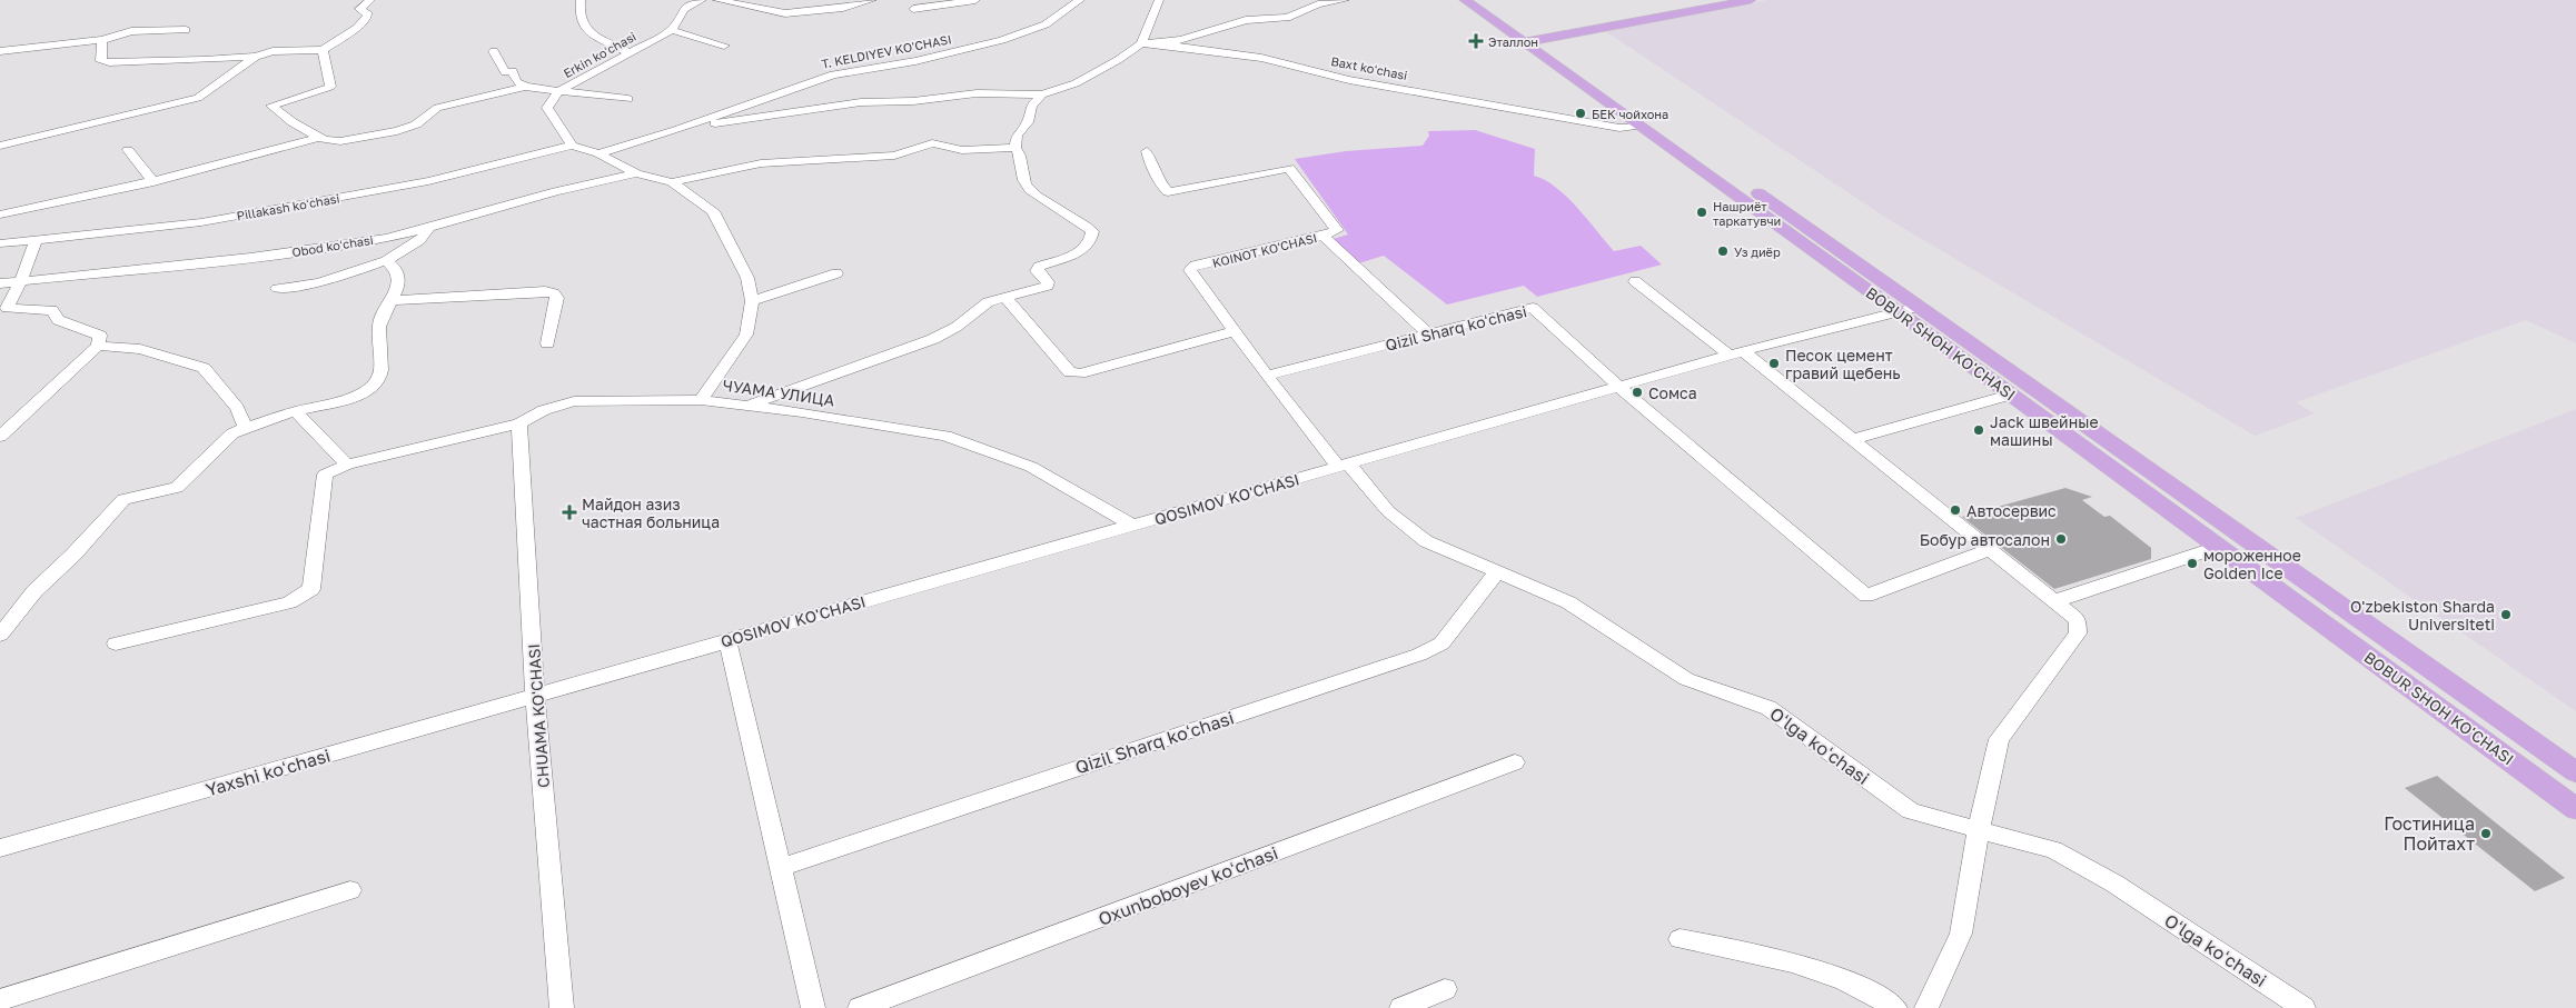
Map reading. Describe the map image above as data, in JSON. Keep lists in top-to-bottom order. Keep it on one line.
{"streets":{"main road":["BOBUR SHOH KO'CHASI"],"street":["T. KELDIYEV KO'CHASI","Erkin koʻchasi","Baxt koʻchasi","Pillakash koʻchasi","Obod koʻchasi","KOINOT KO'CHASI","Qizil Sharq koʻchasi","ЧУАМА УЛИЦА","QOSIMOV KO'CHASI","CHUAMA KO'CHASI","Oʻlga koʻchasi","Yaxshi koʻchasi","Oxunboboyev koʻchasi"]},"crossings":[["T. KELDIYEV KO'CHASI","ЧУАМА УЛИЦА"],["Erkin koʻchasi","Pillakash koʻchasi"],["Erkin koʻchasi","ЧУАМА УЛИЦА"],["Baxt koʻchasi","BOBUR SHOH KO'CHASI"],["Pillakash koʻchasi","ЧУАМА УЛИЦА"],["Obod koʻchasi","ЧУАМА УЛИЦА"],["KOINOT KO'CHASI","Qizil Sharq koʻchasi"],["KOINOT KO'CHASI","QOSIMOV KO'CHASI"],["KOINOT KO'CHASI","Oʻlga koʻchasi"],["Qizil Sharq koʻchasi","QOSIMOV KO'CHASI"],["Qizil Sharq koʻchasi","Oʻlga koʻchasi"],["BOBUR SHOH KO'CHASI","QOSIMOV KO'CHASI"],["ЧУАМА УЛИЦА","QOSIMOV KO'CHASI"],["QOSIMOV KO'CHASI","CHUAMA KO'CHASI"],["QOSIMOV KO'CHASI","Oʻlga koʻchasi"],["QOSIMOV KO'CHASI","Yaxshi koʻchasi"],["CHUAMA KO'CHASI","Yaxshi koʻchasi"]],"places":{"health":["Эталлон","Майдон азиз частная больница"],"other":["БЕК чойхона","Нашриёт таркатувчи","Уз диёр","Песок цемент гравий щебень","Сомса","Jack швейные машины","Автосервис","Бобур автосалон","мороженное Golden Ice","O'zbekiston Sharda Universiteti","Гостиница Пойтахт"]}}
